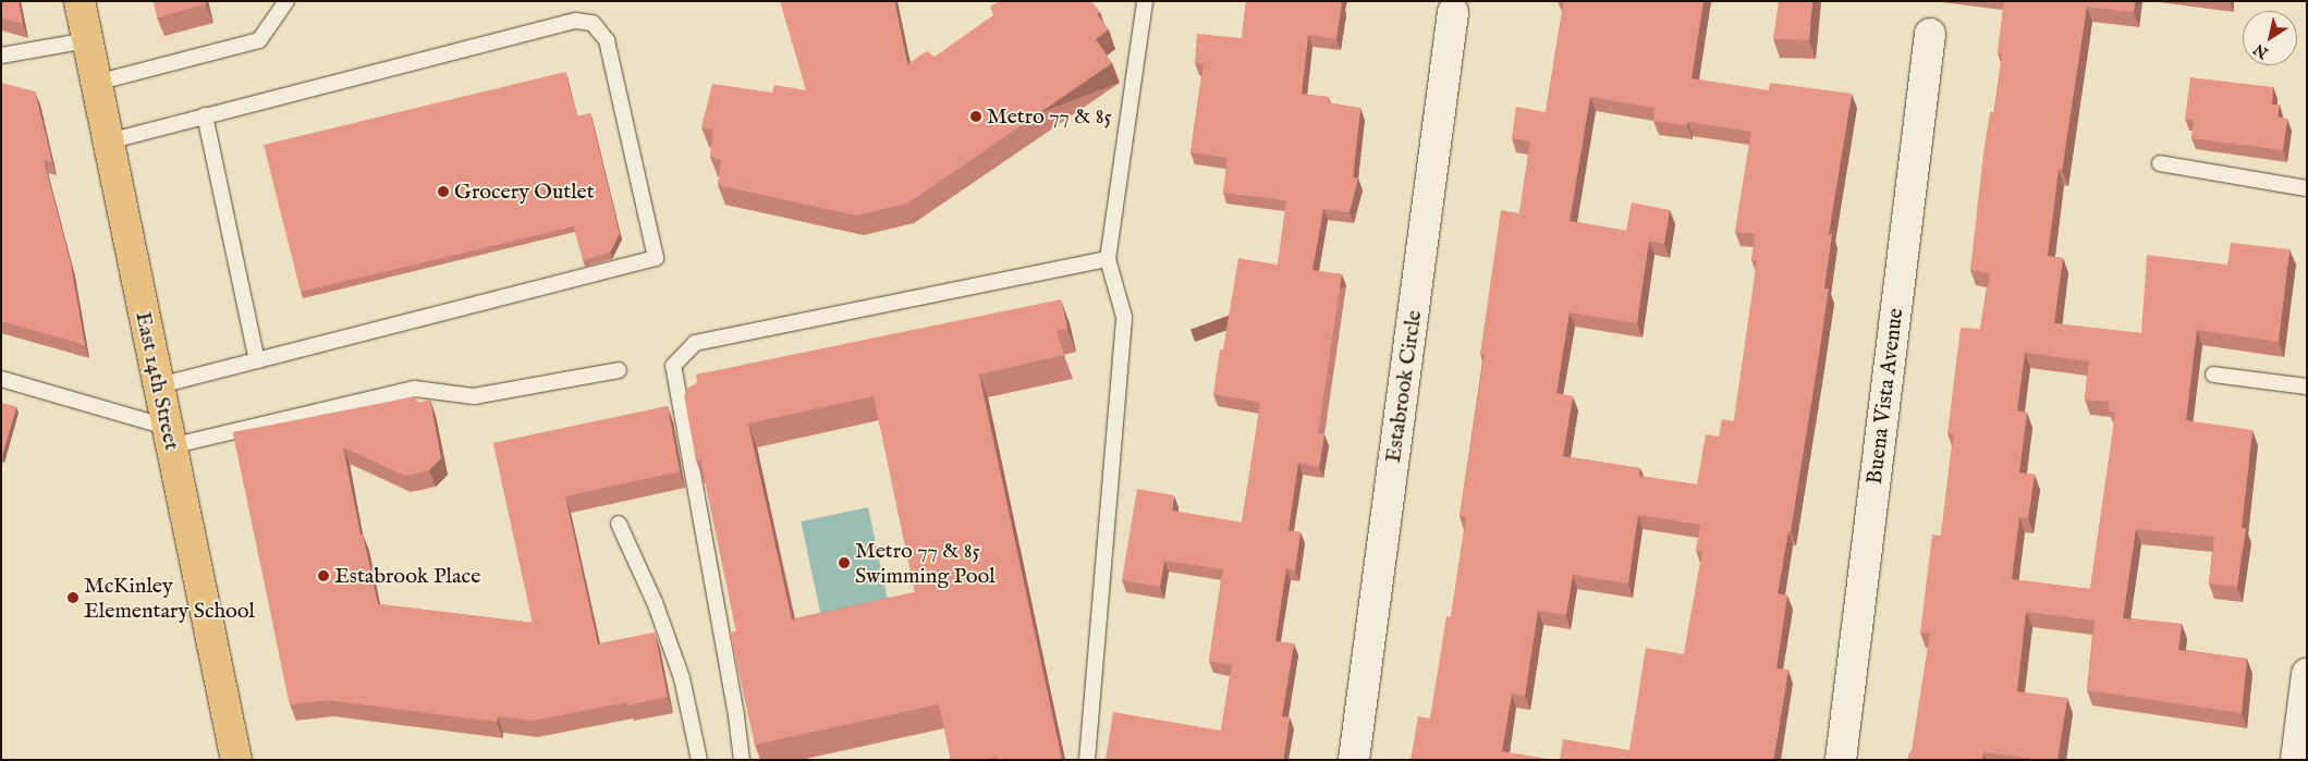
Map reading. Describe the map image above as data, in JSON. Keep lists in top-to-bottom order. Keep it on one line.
{"streets":{"main road":["East 14th Street"],"street":["Estabrook Circle","Buena Vista Avenue"]},"places":["Metro 77 & 85","Grocery Outlet","Metro 77 & 85 Swimming Pool","Estabrook Place","McKinley Elementary School"],"north":"bottom left"}
